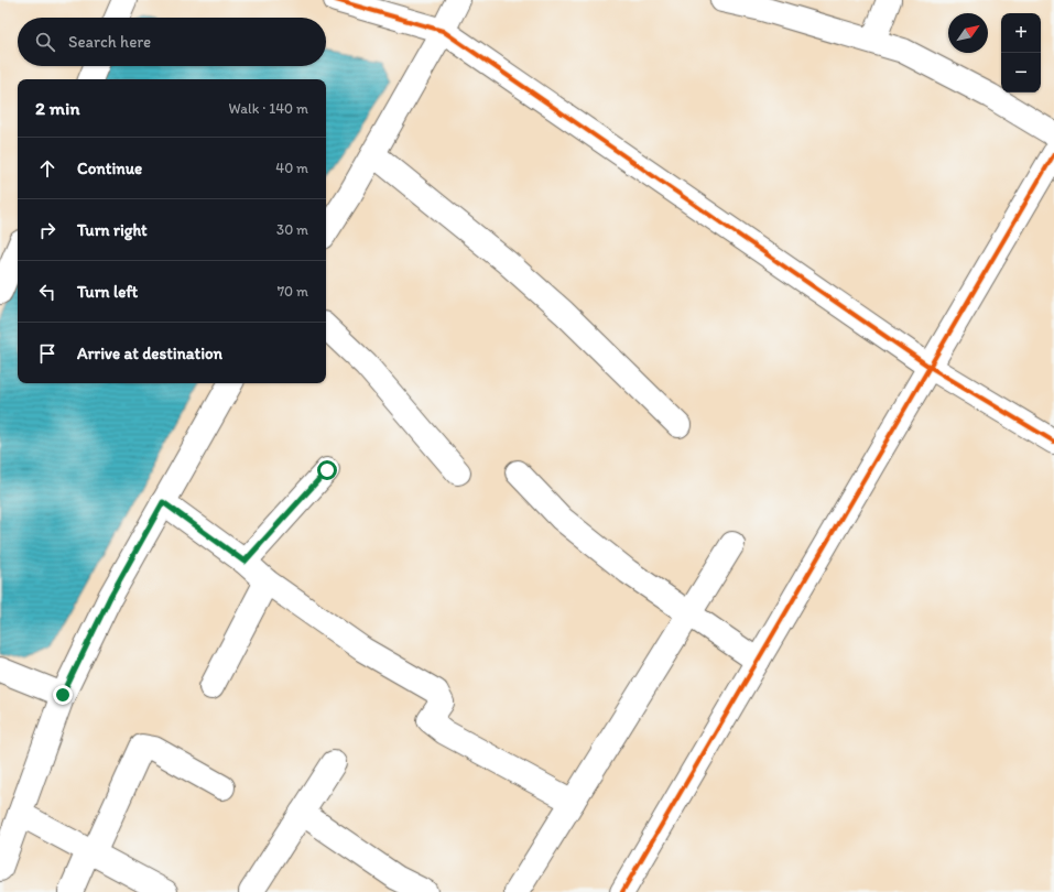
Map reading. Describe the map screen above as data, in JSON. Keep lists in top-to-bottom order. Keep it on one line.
{"north":"top right","page":{"map_buttons":["+","−"],"search":"Search here","heading":["2 min","Walk · 140 m"],"list":[["Continue","40 m"],["Turn right","30 m"],["Turn left","70 m"],"Arrive at destination"]}}
